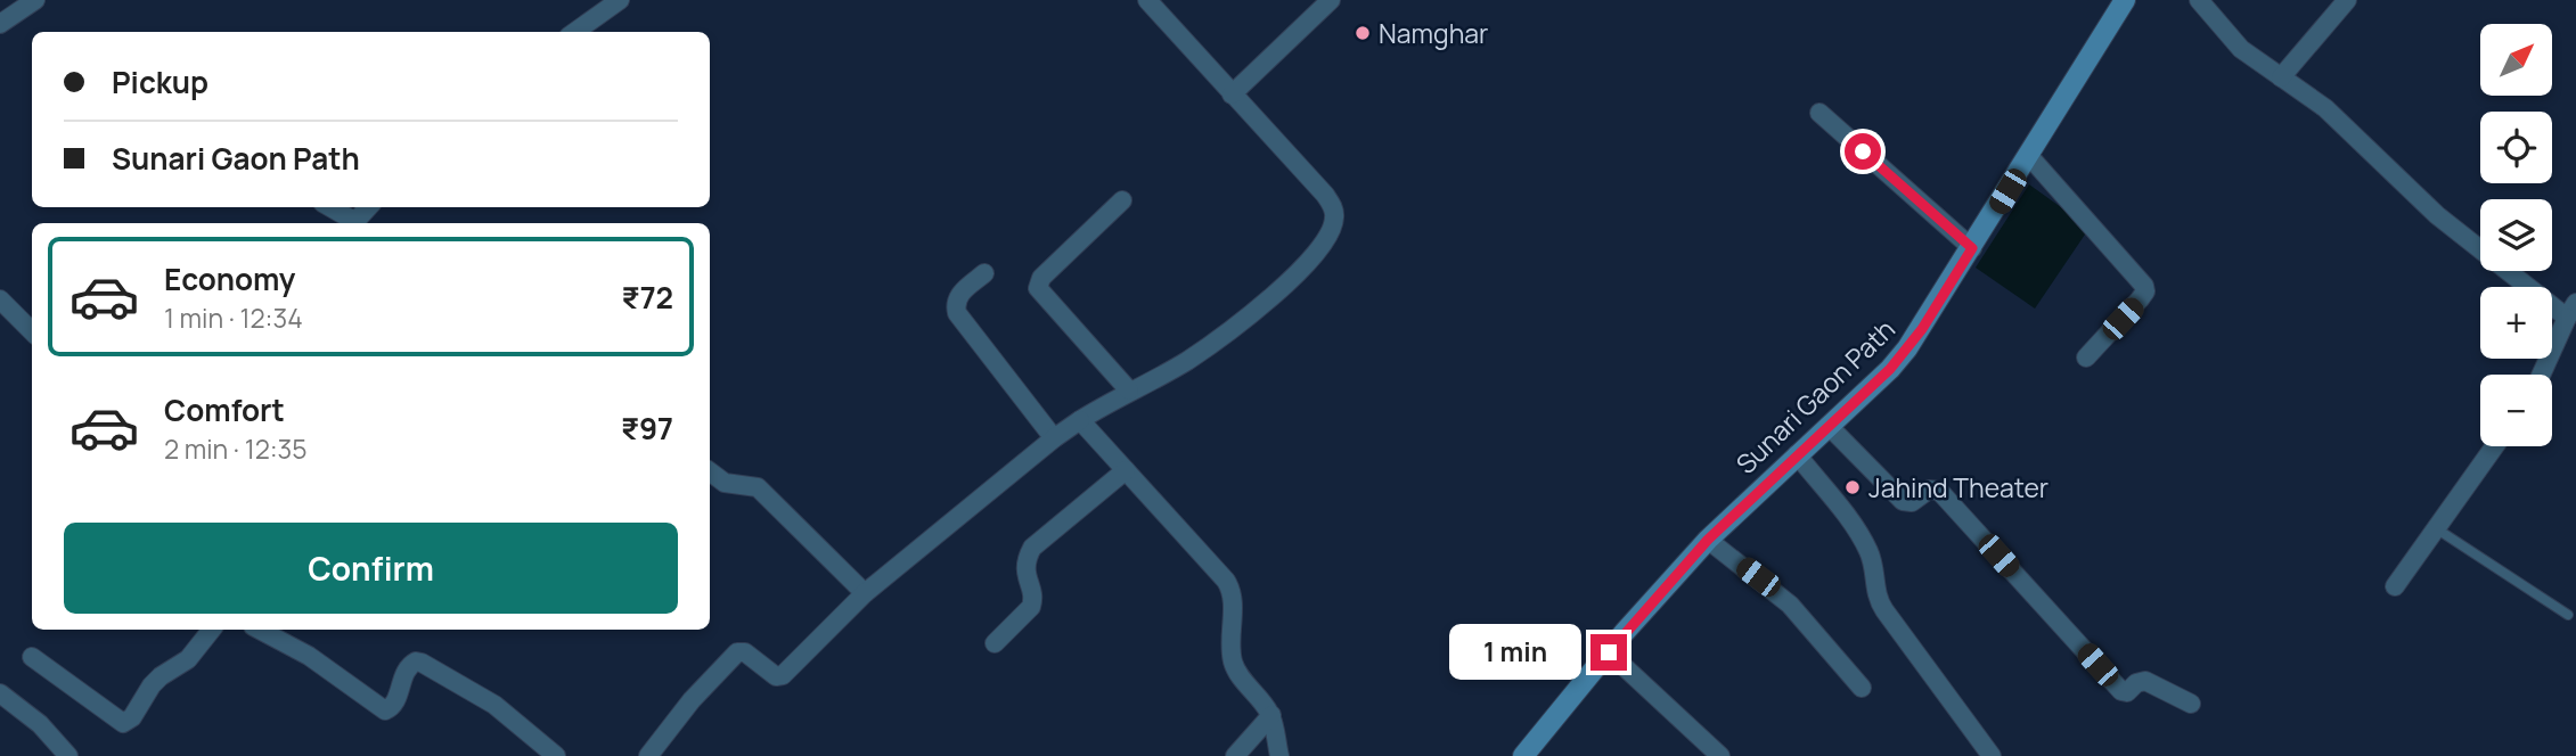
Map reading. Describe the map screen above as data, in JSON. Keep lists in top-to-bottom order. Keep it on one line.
{"streets":{"street":["Sunari Gaon Path"]},"places":["Namghar","Jahind Theater"],"north":"top right","page":{"map_buttons":["+","−"],"banner":["Pickup","Sunari Gaon Path"],"list":[{"name":"Economy","note":"1 min · 12:34","value":"₹72"},{"name":"Comfort","note":"2 min · 12:35","value":"₹97"}],"buttons":"Confirm","bubble":"1 min"}}
